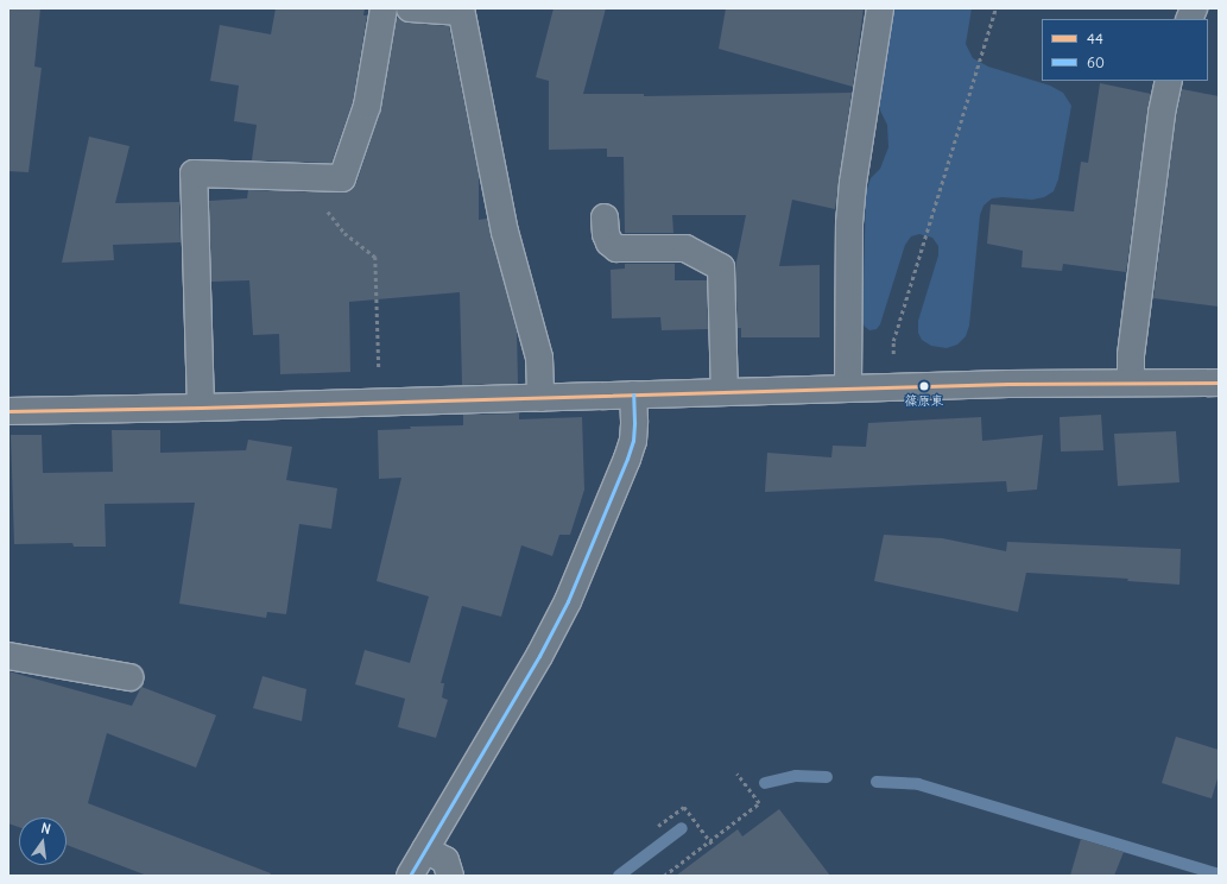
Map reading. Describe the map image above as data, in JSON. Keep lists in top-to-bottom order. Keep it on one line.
{"places":["篠原東"],"lines":["transit line 44","transit line 60"],"legend":["44","60"],"north":"top"}
